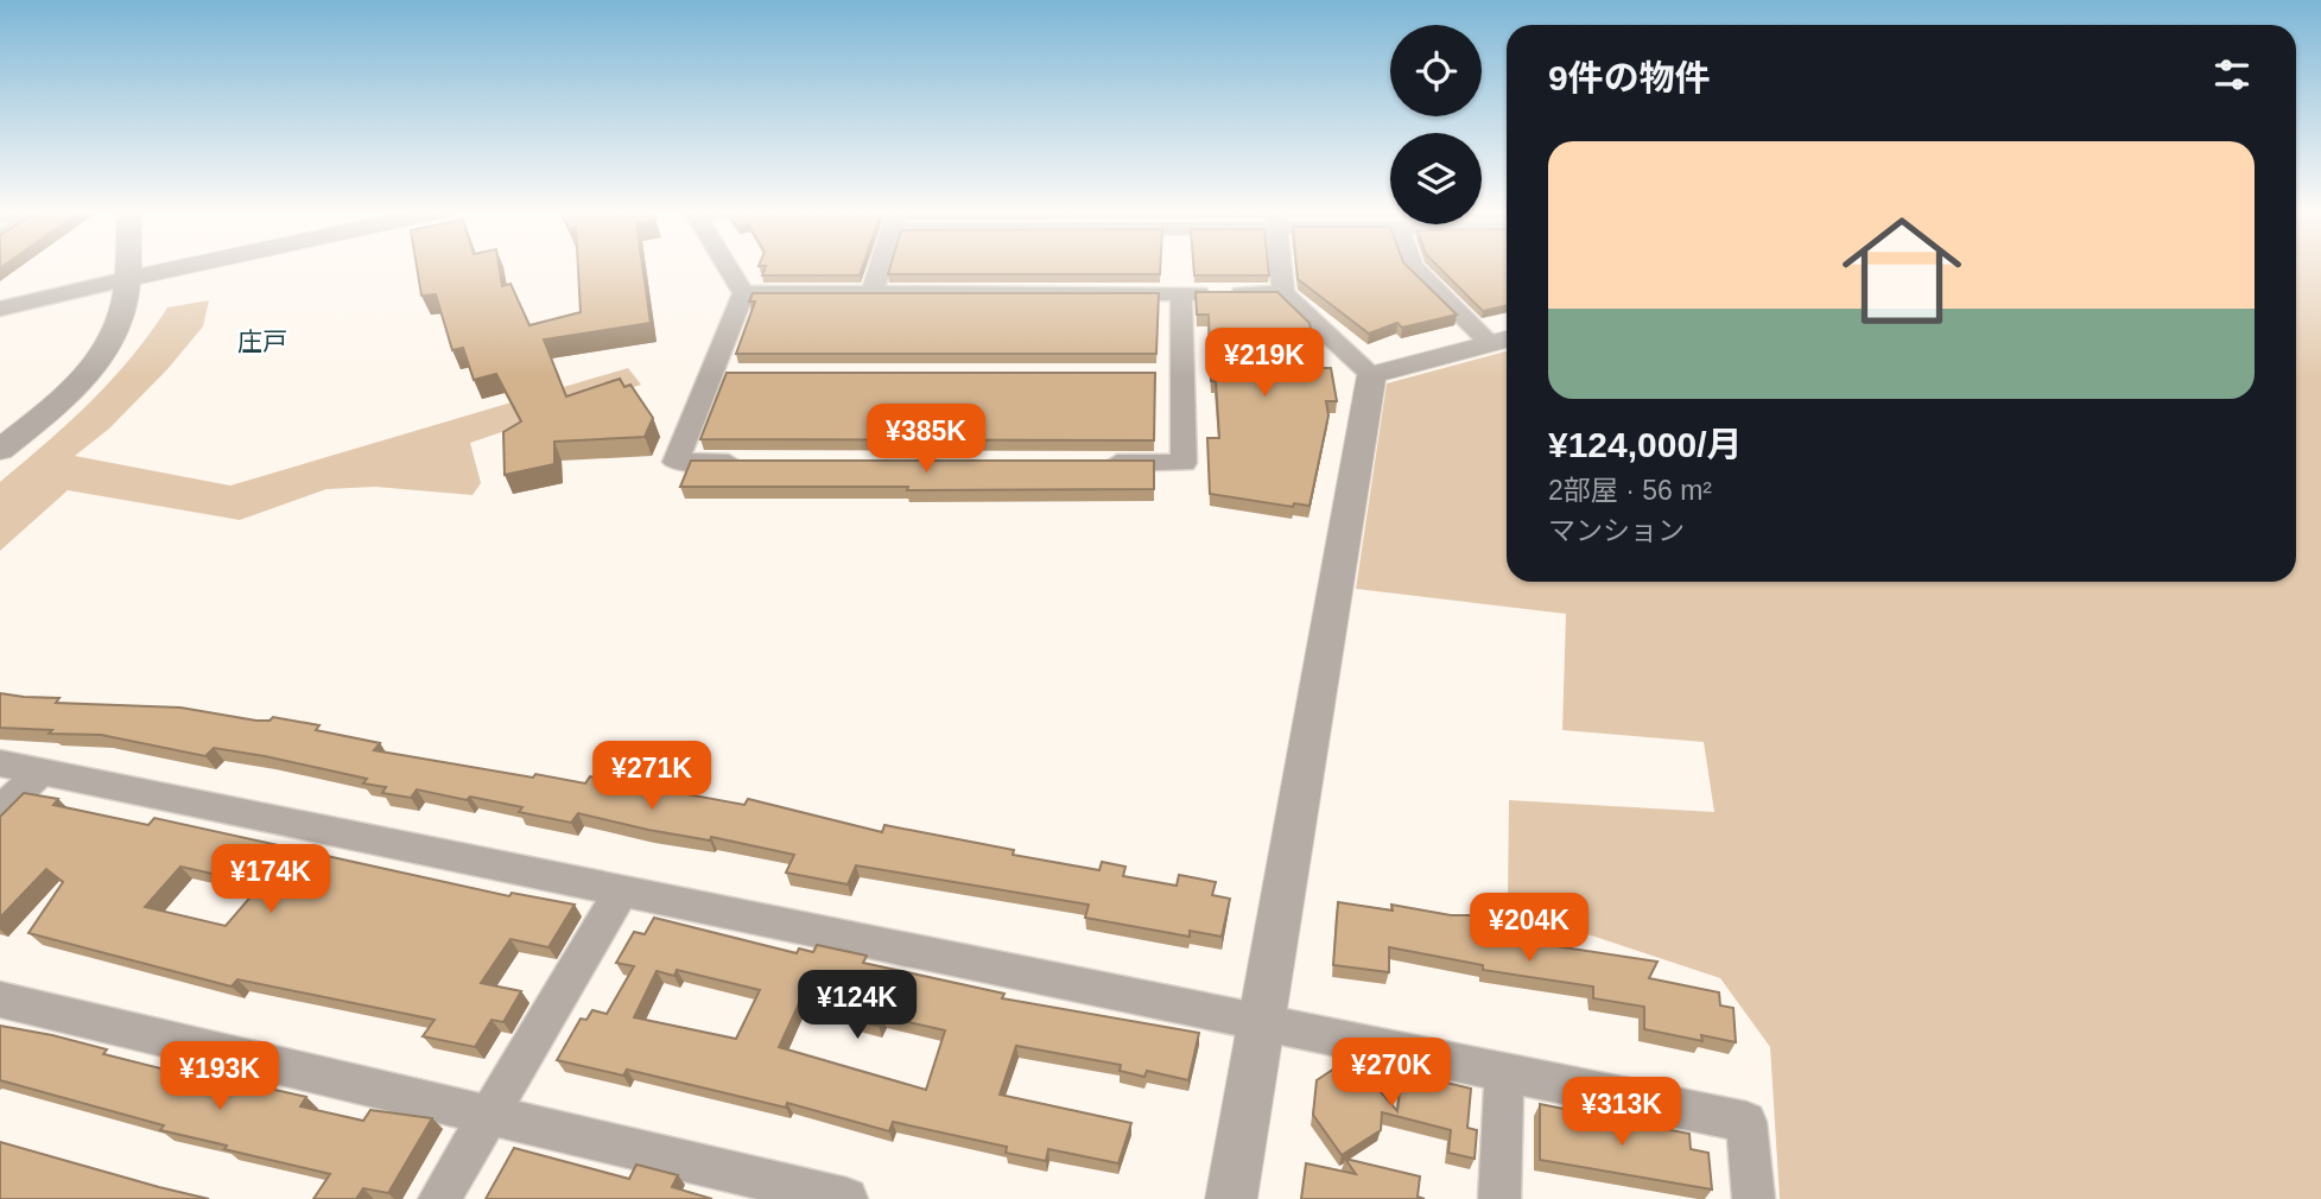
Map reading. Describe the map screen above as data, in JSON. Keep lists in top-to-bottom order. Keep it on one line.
{"districts":["庄戸"],"page":{"heading":"9件の物件","list":[{"name":"¥124,000/月","note":"2部屋 · 56 m² · マンション"}],"price":["¥219K","¥385K","¥271K","¥174K","¥204K","¥124K","¥270K","¥193K","¥313K"]}}
